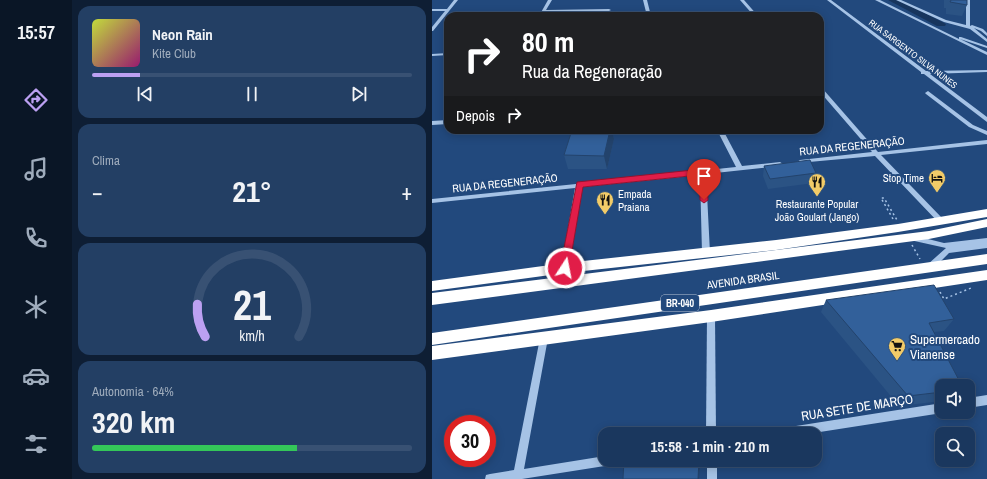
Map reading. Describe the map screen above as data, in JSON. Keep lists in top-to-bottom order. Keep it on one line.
{"streets":{"highway":["AVENIDA BRASIL","BR-040"],"street":["RUA SARGENTO SILVA NUNES","RUA DA REGENERAÇÃO","RUA SETE DE MARÇO"]},"places":{"hotel":["Stop Time"],"restaurant":["Restaurante Popular João Goulart (Jango)","Empada Praiana"],"supermarket":["Supermercado Vianense"]},"page":{"tabs":"15:57","turn":["80 m","Rua da Regeneração"],"song":["Neon Rain","Kite Club"],"then":"Depois","tile":["Clima",["Autonomia · 64%","320 km"]],"heat":["−","21°","+"],"limit":"30","trip":"15:58 · 1 min · 210 m","gauge":["21","km/h"]}}
